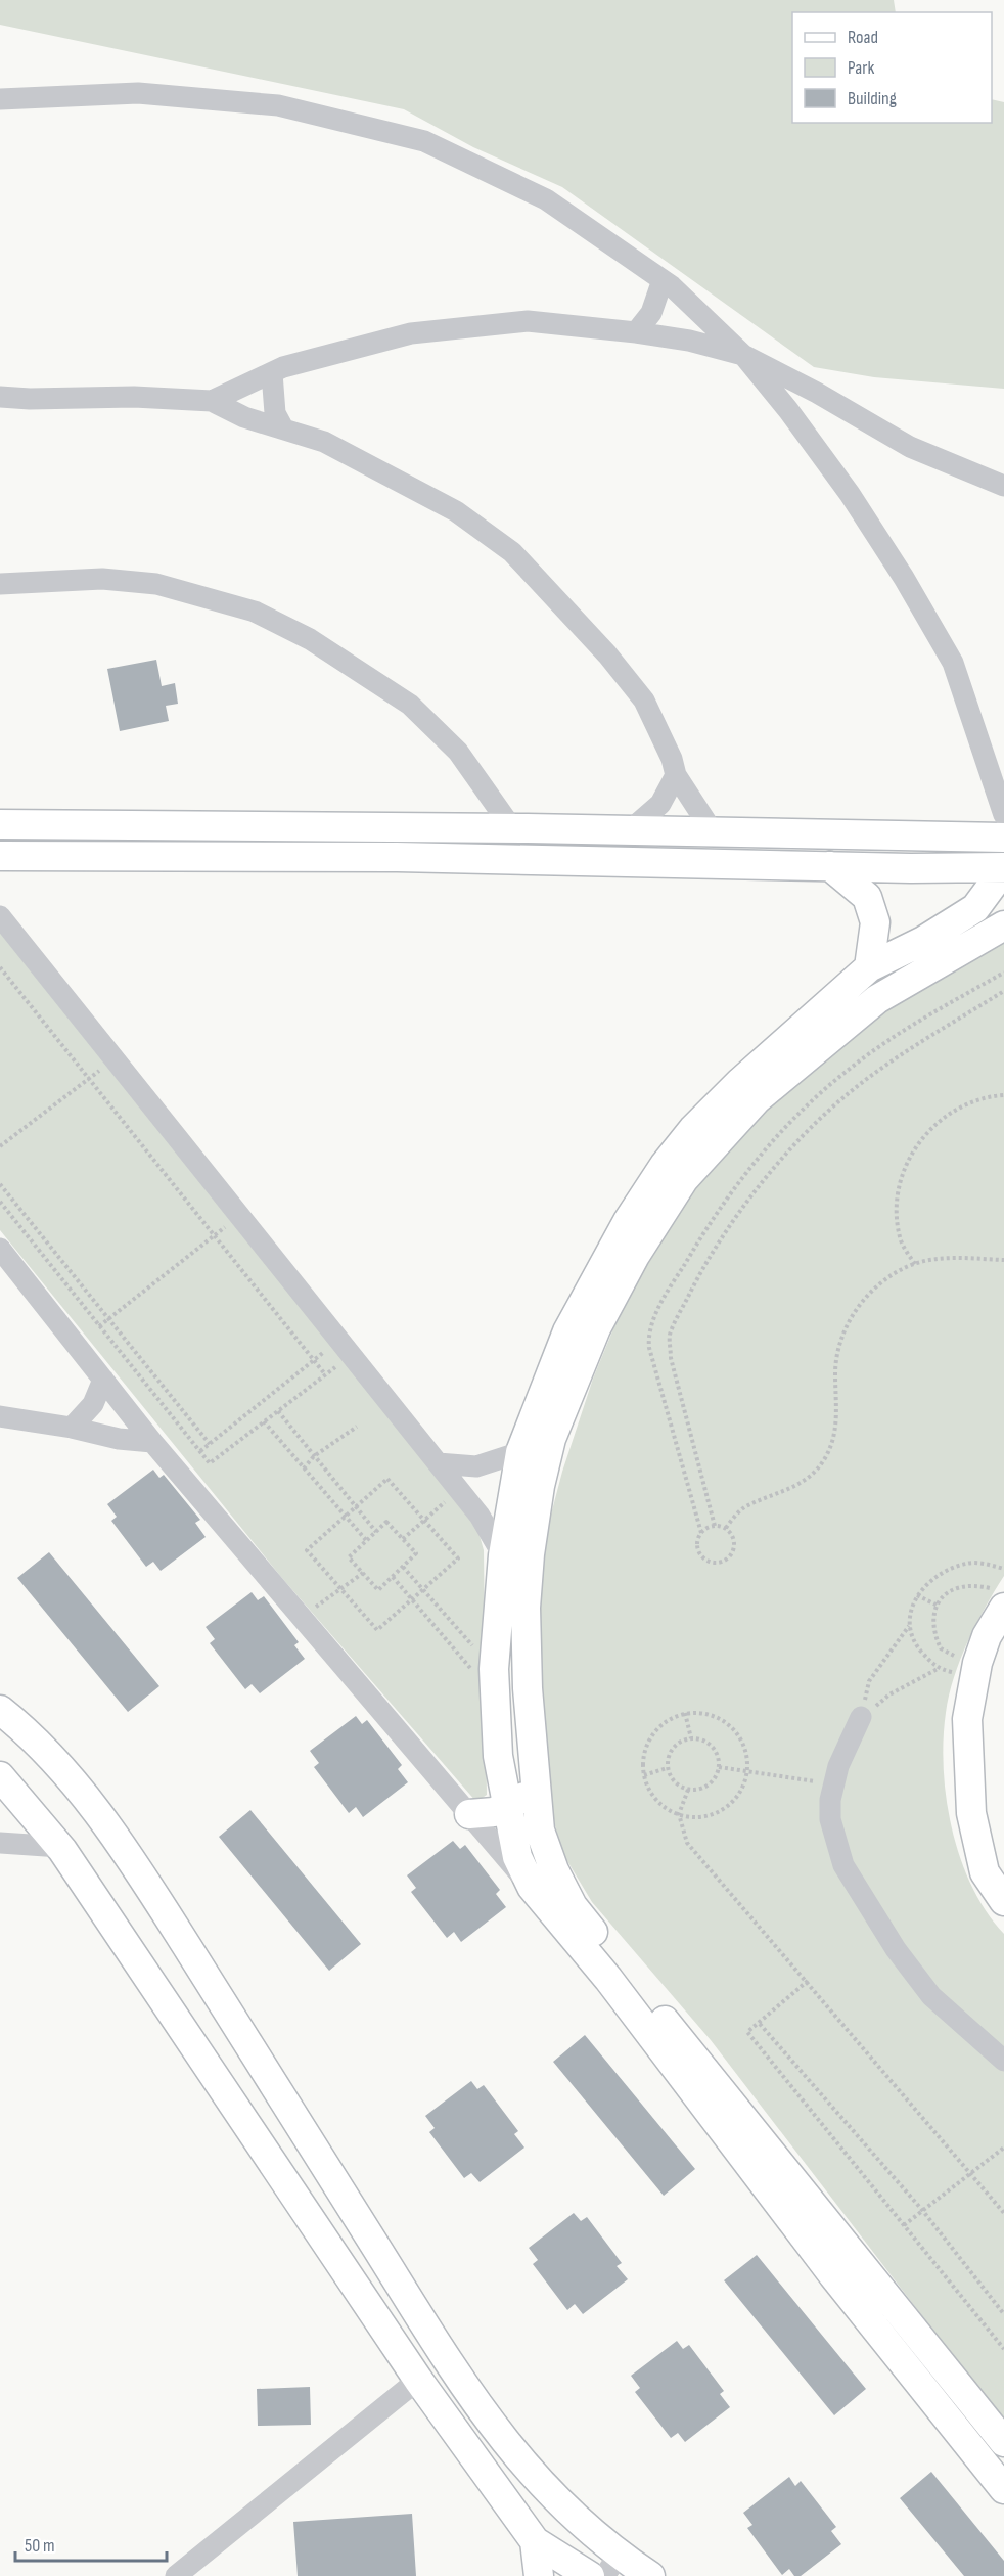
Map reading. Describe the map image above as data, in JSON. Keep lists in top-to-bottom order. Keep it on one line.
{"legend":["Road","Park","Building"],"scale_bar":"50 m"}
